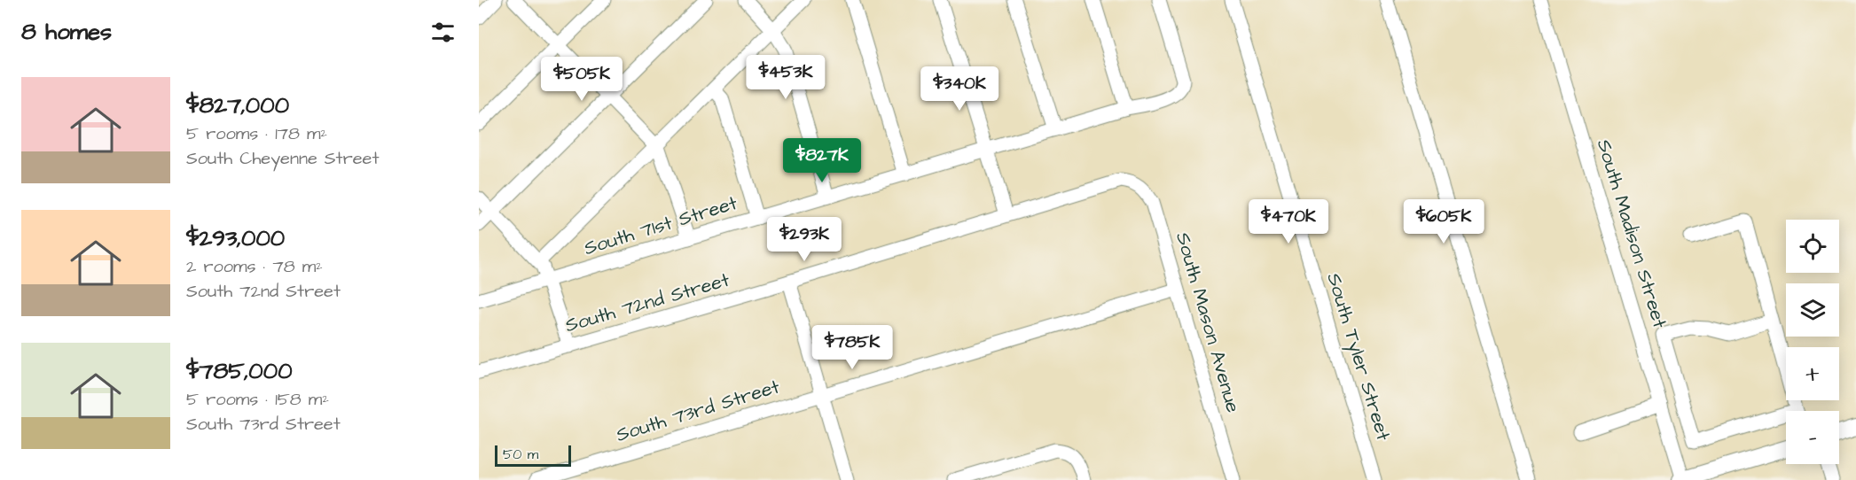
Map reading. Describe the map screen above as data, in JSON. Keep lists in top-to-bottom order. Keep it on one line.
{"streets":{"street":["South 71st Street","South Madison Street","South 72nd Street","South Mason Avenue","South Tyler Street","South 73rd Street"]},"crossings":[["South 72nd Street","South Mason Avenue"],["South Mason Avenue","South 73rd Street"]],"scale_bar":"50 m","page":{"heading":"8 homes","price":["$453K","$505K","$340K","$827K","$470K","$605K","$293K","$785K"],"list":[{"name":"$827,000","note":"5 rooms · 178 m² · South Cheyenne Street"},{"name":"$293,000","note":"2 rooms · 78 m² · South 72nd Street"},{"name":"$785,000","note":"5 rooms · 158 m² · South 73rd Street"}],"map_buttons":["+","−"],"scale":"50 m"}}
